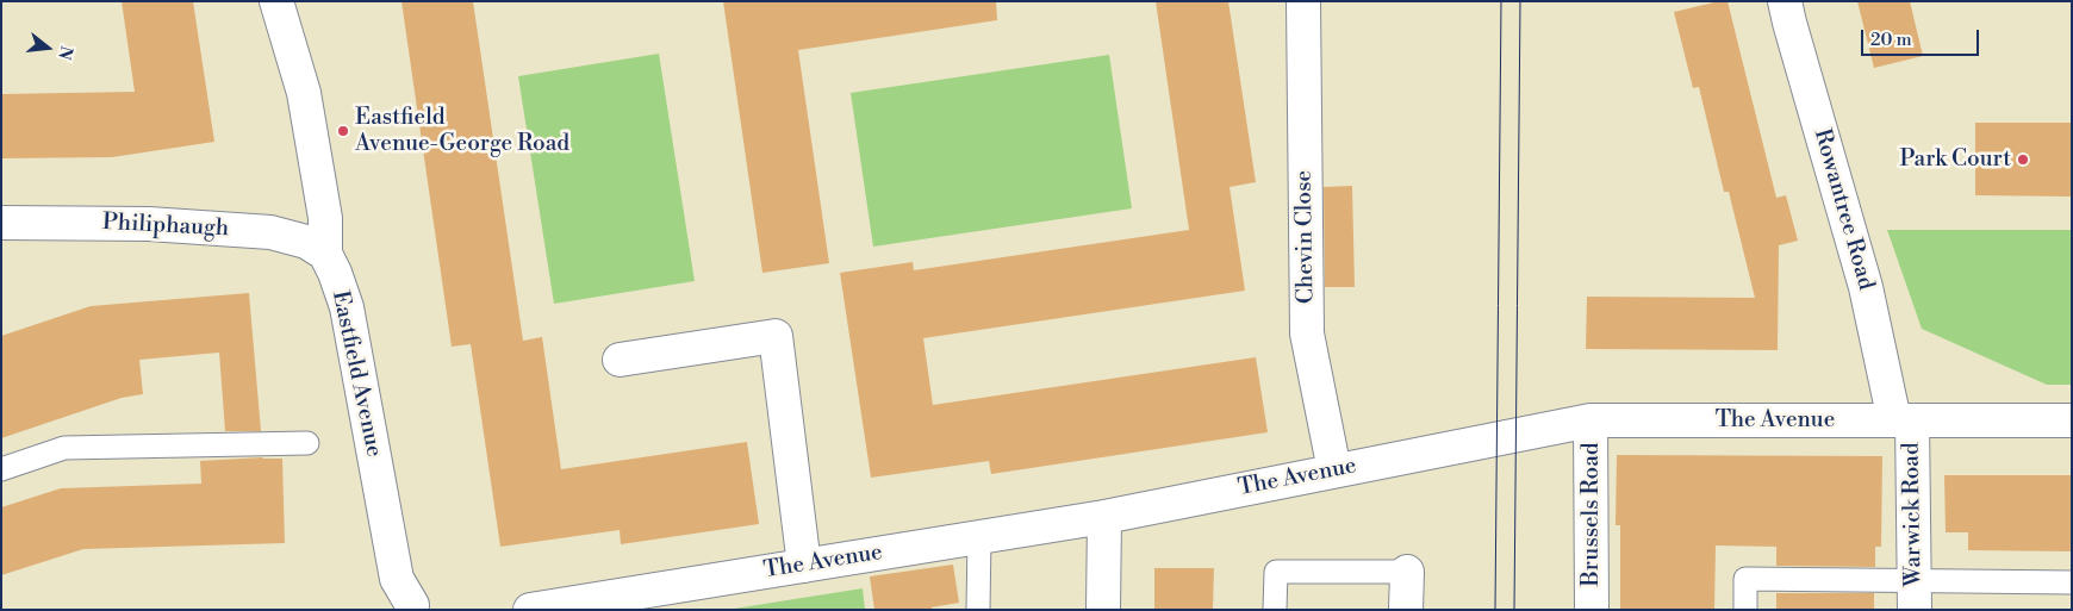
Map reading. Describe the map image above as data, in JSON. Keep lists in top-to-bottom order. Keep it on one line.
{"streets":{"street":["Rowantree Road","Philiphaugh","Chevin Close","Eastfield Avenue","The Avenue","Brussels Road","Warwick Road"]},"crossings":[["Rowantree Road","The Avenue"],["Rowantree Road","Warwick Road"],["Philiphaugh","Eastfield Avenue"],["Chevin Close","The Avenue"],["The Avenue","Brussels Road"],["The Avenue","Warwick Road"]],"places":["Eastfield Avenue-George Road","Park Court"],"scale_bar":"20 m","north":"right"}
